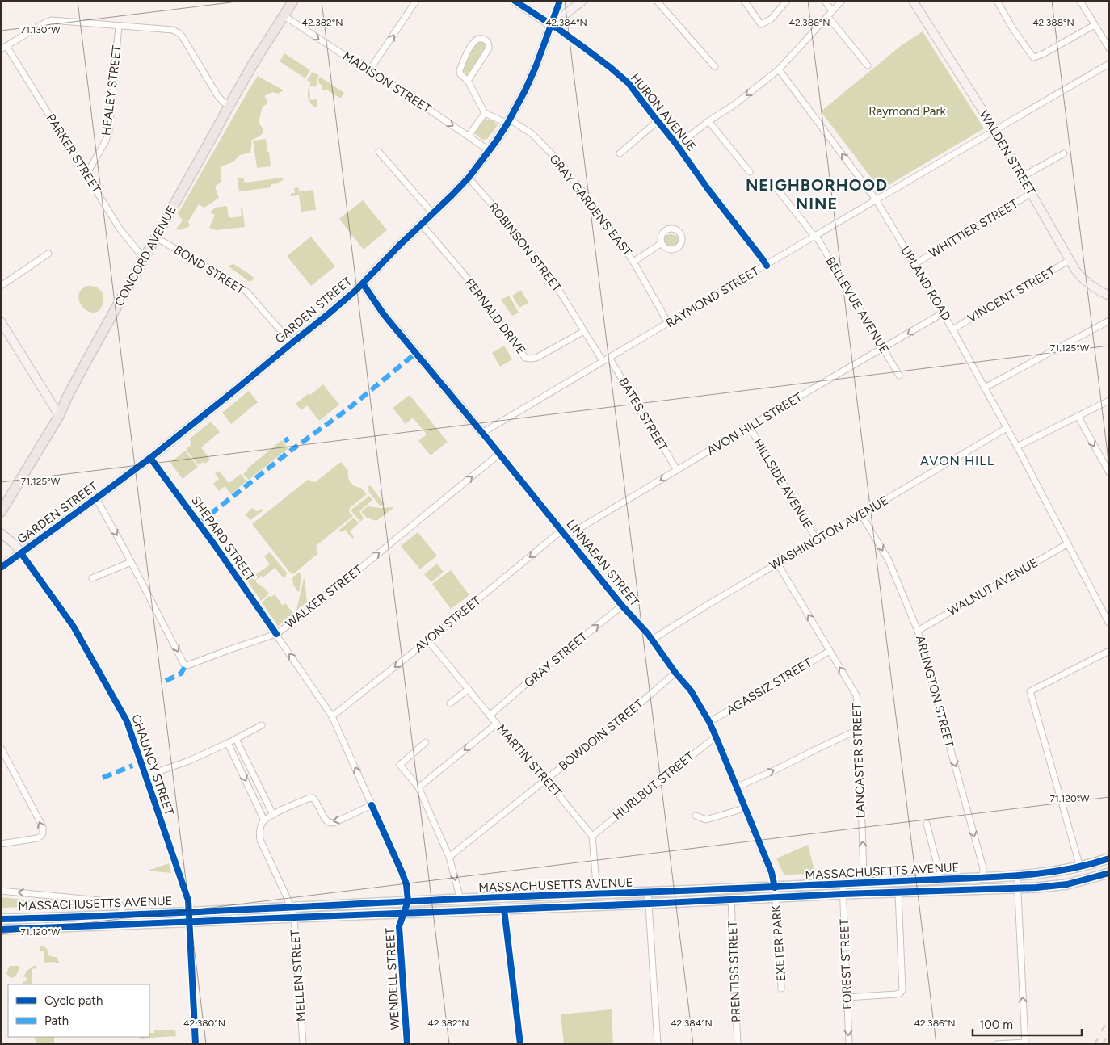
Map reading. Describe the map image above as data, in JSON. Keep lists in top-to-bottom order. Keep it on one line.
{"streets":{"main road":["CONCORD AVENUE","MASSACHUSETTS AVENUE"],"street":["MADISON STREET","HEALEY STREET","HURON AVENUE","WALDEN STREET","PARKER STREET","GRAY GARDENS EAST","WHITTIER STREET","ROBINSON STREET","BOND STREET","UPLAND ROAD","VINCENT STREET","RAYMOND STREET","BELLEVUE AVENUE","GARDEN STREET","FERNALD DRIVE","BATES STREET","AVON HILL STREET","HILLSIDE AVENUE","WASHINGTON AVENUE","SHEPARD STREET","LINNAEAN STREET","WALNUT AVENUE","WALKER STREET","AVON STREET","GRAY STREET","AGASSIZ STREET","ARLINGTON STREET","BOWDOIN STREET","MARTIN STREET","LANCASTER STREET","CHAUNCY STREET","HURLBUT STREET","EXETER PARK","FOREST STREET","PRENTISS STREET","MELLEN STREET","WENDELL STREET"]},"crossings":[["MADISON STREET","CONCORD AVENUE"],["MADISON STREET","GARDEN STREET"],["HEALEY STREET","PARKER STREET"],["HURON AVENUE","RAYMOND STREET"],["HURON AVENUE","GARDEN STREET"],["WALDEN STREET","WHITTIER STREET"],["WALDEN STREET","VINCENT STREET"],["WALDEN STREET","RAYMOND STREET"],["PARKER STREET","CONCORD AVENUE"],["GRAY GARDENS EAST","RAYMOND STREET"],["GRAY GARDENS EAST","GARDEN STREET"],["WHITTIER STREET","UPLAND ROAD"],["ROBINSON STREET","RAYMOND STREET"],["ROBINSON STREET","GARDEN STREET"],["ROBINSON STREET","FERNALD DRIVE"],["CONCORD AVENUE","BOND STREET"],["BOND STREET","GARDEN STREET"],["UPLAND ROAD","VINCENT STREET"],["UPLAND ROAD","RAYMOND STREET"],["UPLAND ROAD","AVON HILL STREET"],["UPLAND ROAD","WASHINGTON AVENUE"],["UPLAND ROAD","WALNUT AVENUE"],["RAYMOND STREET","BELLEVUE AVENUE"],["RAYMOND STREET","BATES STREET"],["RAYMOND STREET","LINNAEAN STREET"],["BELLEVUE AVENUE","AVON HILL STREET"],["GARDEN STREET","FERNALD DRIVE"],["GARDEN STREET","SHEPARD STREET"],["GARDEN STREET","LINNAEAN STREET"],["GARDEN STREET","WALKER STREET"],["GARDEN STREET","CHAUNCY STREET"],["BATES STREET","AVON HILL STREET"],["AVON HILL STREET","HILLSIDE AVENUE"],["AVON HILL STREET","LINNAEAN STREET"],["HILLSIDE AVENUE","WASHINGTON AVENUE"],["WASHINGTON AVENUE","LINNAEAN STREET"],["WASHINGTON AVENUE","ARLINGTON STREET"],["WASHINGTON AVENUE","LANCASTER STREET"],["SHEPARD STREET","WALKER STREET"],["SHEPARD STREET","AVON STREET"],["SHEPARD STREET","MASSACHUSETTS AVENUE"],["SHEPARD STREET","WENDELL STREET"],["LINNAEAN STREET","WALKER STREET"],["LINNAEAN STREET","AVON STREET"],["LINNAEAN STREET","GRAY STREET"],["LINNAEAN STREET","AGASSIZ STREET"],["LINNAEAN STREET","BOWDOIN STREET"],["LINNAEAN STREET","HURLBUT STREET"],["LINNAEAN STREET","MASSACHUSETTS AVENUE"],["LINNAEAN STREET","EXETER PARK"],["WALNUT AVENUE","ARLINGTON STREET"],["AVON STREET","MARTIN STREET"],["GRAY STREET","MARTIN STREET"],["AGASSIZ STREET","LANCASTER STREET"],["ARLINGTON STREET","MASSACHUSETTS AVENUE"],["BOWDOIN STREET","MARTIN STREET"],["MARTIN STREET","HURLBUT STREET"],["LANCASTER STREET","MASSACHUSETTS AVENUE"],["CHAUNCY STREET","MASSACHUSETTS AVENUE"],["MASSACHUSETTS AVENUE","EXETER PARK"],["MASSACHUSETTS AVENUE","FOREST STREET"],["MASSACHUSETTS AVENUE","PRENTISS STREET"],["MASSACHUSETTS AVENUE","MELLEN STREET"],["MASSACHUSETTS AVENUE","WENDELL STREET"]],"one_way":["MADISON STREET","AVON HILL STREET","SHEPARD STREET","AVON STREET","GRAY STREET","ARLINGTON STREET","LANCASTER STREET"],"districts":["NEIGHBORHOOD NINE","AVON HILL"],"parks":["Raymond Park"],"legend":["Cycle path","Path"],"scale_bar":"100 m","coordinates":["42.382°N","42.384°N","42.386°N","42.388°N","71.130°W","71.125°W","71.120°W","42.380°N"]}
